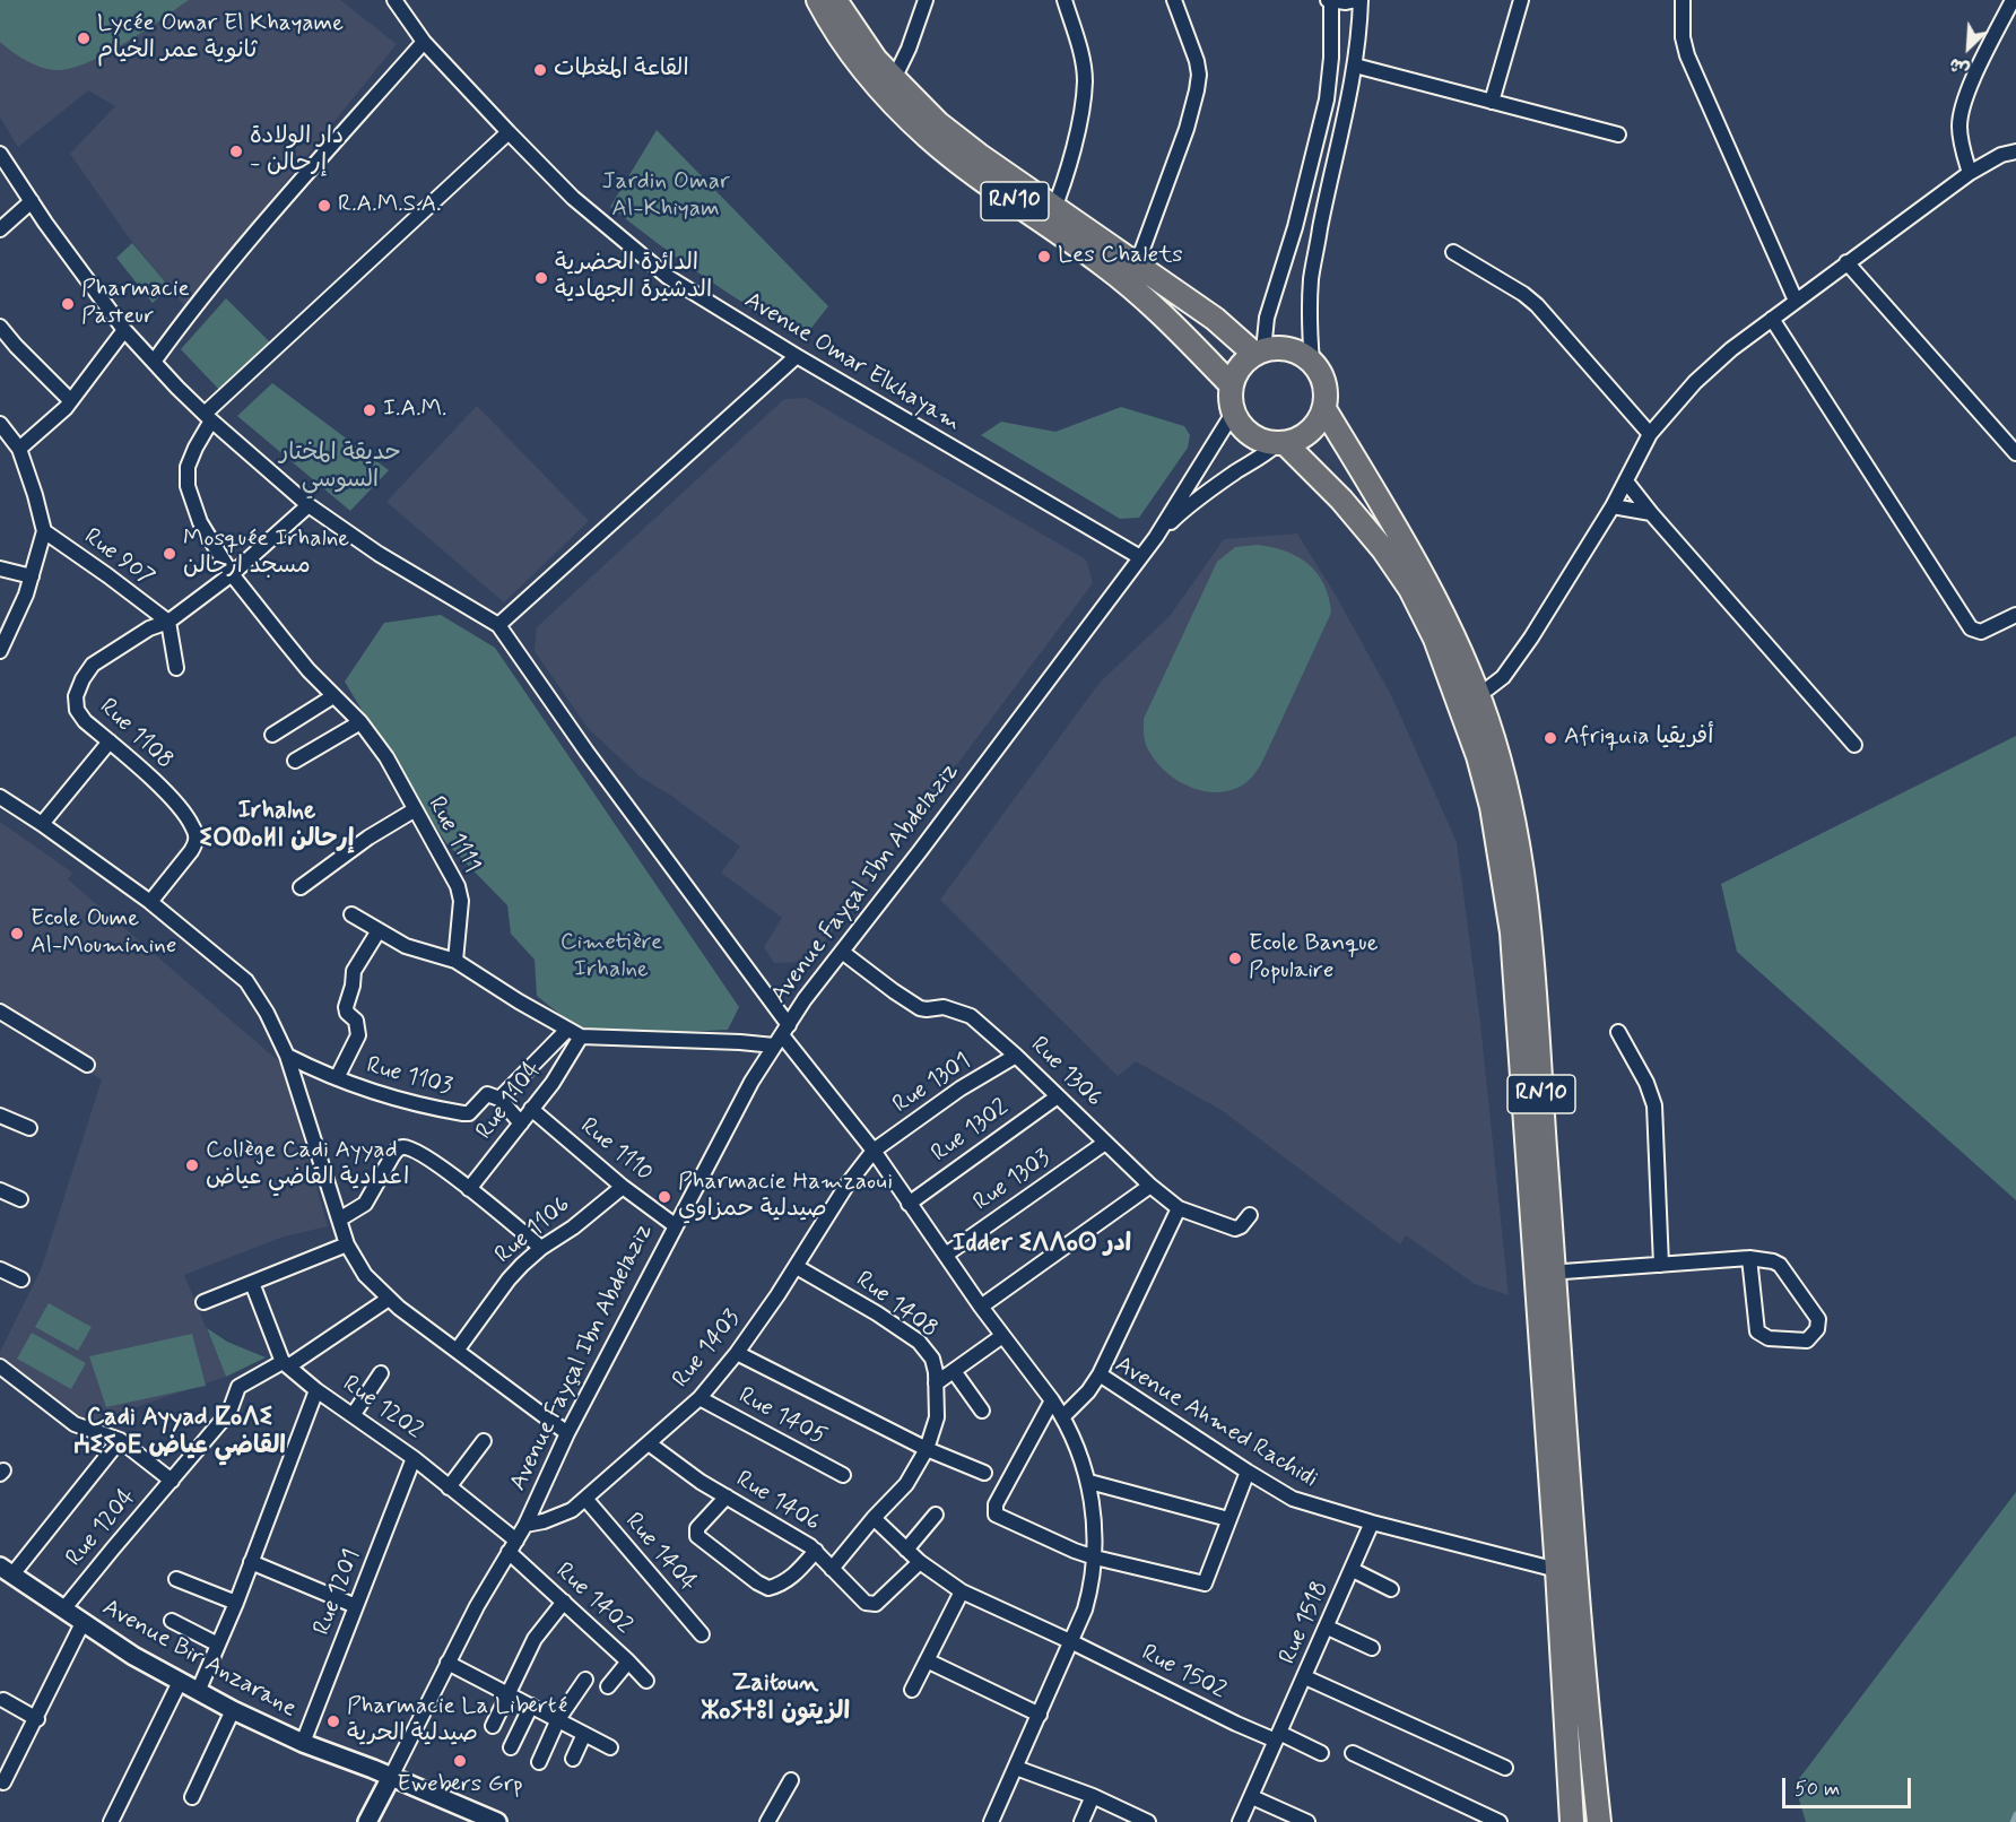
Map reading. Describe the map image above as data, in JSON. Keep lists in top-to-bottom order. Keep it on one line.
{"streets":{"main road":["RN10"],"street":["Avenue Omar Elkhayam","Rue 907","Rue 1108","Rue 1111","Avenue Fayçal Ibn Abdelaziz","Rue 1306","Rue 1103","Rue 1301","Rue 1104","Rue 1302","Rue 1110","Rue 1303","Rue 1106","Rue 1408","Rue 1403","Rue 1202","Rue 1405","Avenue Ahmed Rachidi","Rue 1406","Rue 1204","Rue 1404","Rue 1201","Rue 1402","Rue 1518","Avenue Bir Anzarane","Rue 1502"]},"crossings":[["RN10","Avenue Fayçal Ibn Abdelaziz"],["RN10","Avenue Ahmed Rachidi"],["Avenue Omar Elkhayam","Rue 1111"],["Avenue Omar Elkhayam","Avenue Fayçal Ibn Abdelaziz"],["Rue 907","Rue 1108"],["Avenue Fayçal Ibn Abdelaziz","Rue 1306"],["Avenue Fayçal Ibn Abdelaziz","Rue 1110"],["Avenue Fayçal Ibn Abdelaziz","Rue 1403"],["Avenue Fayçal Ibn Abdelaziz","Rue 1202"],["Avenue Fayçal Ibn Abdelaziz","Rue 1402"],["Avenue Fayçal Ibn Abdelaziz","Avenue Bir Anzarane"],["Rue 1306","Rue 1301"],["Rue 1306","Rue 1302"],["Rue 1306","Rue 1303"],["Rue 1103","Rue 1104"],["Rue 1301","Rue 1403"],["Rue 1104","Rue 1110"],["Rue 1110","Rue 1106"],["Rue 1408","Rue 1403"],["Rue 1408","Rue 1406"],["Rue 1408","Rue 1502"],["Rue 1403","Rue 1405"],["Rue 1403","Rue 1406"],["Rue 1403","Rue 1404"],["Rue 1202","Rue 1201"],["Rue 1202","Rue 1402"],["Rue 1202","Avenue Bir Anzarane"],["Avenue Ahmed Rachidi","Rue 1518"],["Rue 1406","Rue 1502"],["Rue 1204","Avenue Bir Anzarane"],["Rue 1201","Avenue Bir Anzarane"],["Rue 1518","Rue 1502"]],"districts":["Irhalne ⵉⵔⵀⴰⵍⵏ إرحالن","Idder ⵉⴷⴷⴰⵔ ادر","Cadi Ayyad ⵇⴰⴷⵉ ⵄⵉⵢⴰⴹ القاضي عياض","Zaitoun ⵣⴰⵢⵜⵓⵏ الزيتون"],"parks":["Jardin Omar Al-Khiyam","حديقة المختار السوسي","Cimetière Irhalne"],"places":["Lycée Omar El Khayame ثانوية عمر الخيام","القاعة المغطات","دار الولادة - إرحالن","R.A.M.S.A.","Les Chalets","الدائرة الحضرية الدشيرة الجهادية","Pharmacie Pasteur","I.A.M.","Mosquée Irhalne مسجد ارحالن","Afriquia أفريقيا","Ecole Oume Al-Mouminine","Ecole Banque Populaire","Collège Cadi Ayyad اعدادية القاضي عياض","Pharmacie Hamzaoui صيدلية حمزاوي","Pharmacie La Liberté صيدلية الحرية","Ewebers Grp"],"scale_bar":"50 m","north":"bottom left"}
